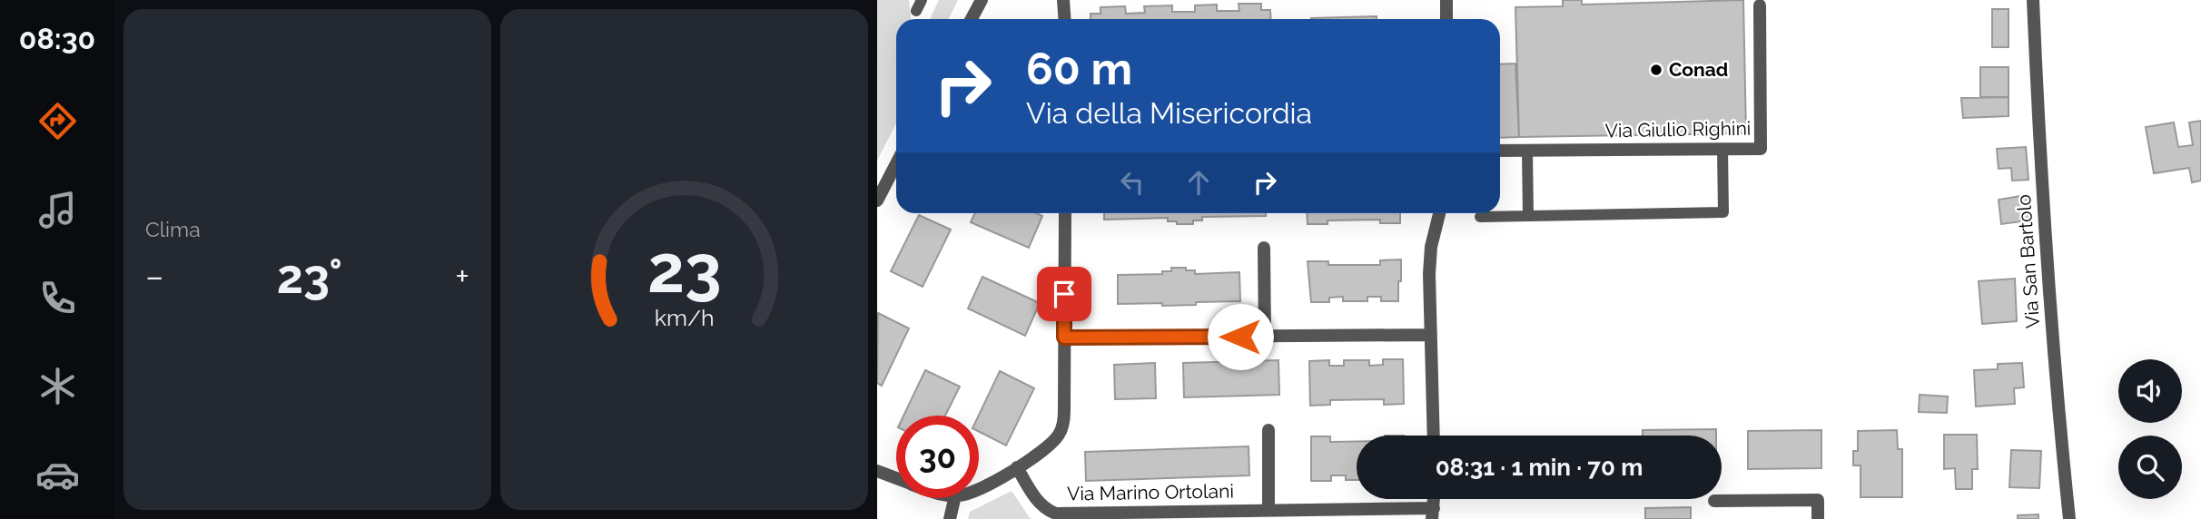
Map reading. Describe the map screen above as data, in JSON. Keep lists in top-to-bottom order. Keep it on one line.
{"streets":{"street":["Via Giulio Righini","Via San Bartolo","Via Marino Ortolani"]},"places":["Conad"],"page":{"tabs":"08:30","tile":"Clima","turn":["60 m","Via della Misericordia"],"heat":["−","23°","+"],"limit":"30","trip":"08:31 · 1 min · 70 m","gauge":["23","km/h"]}}
